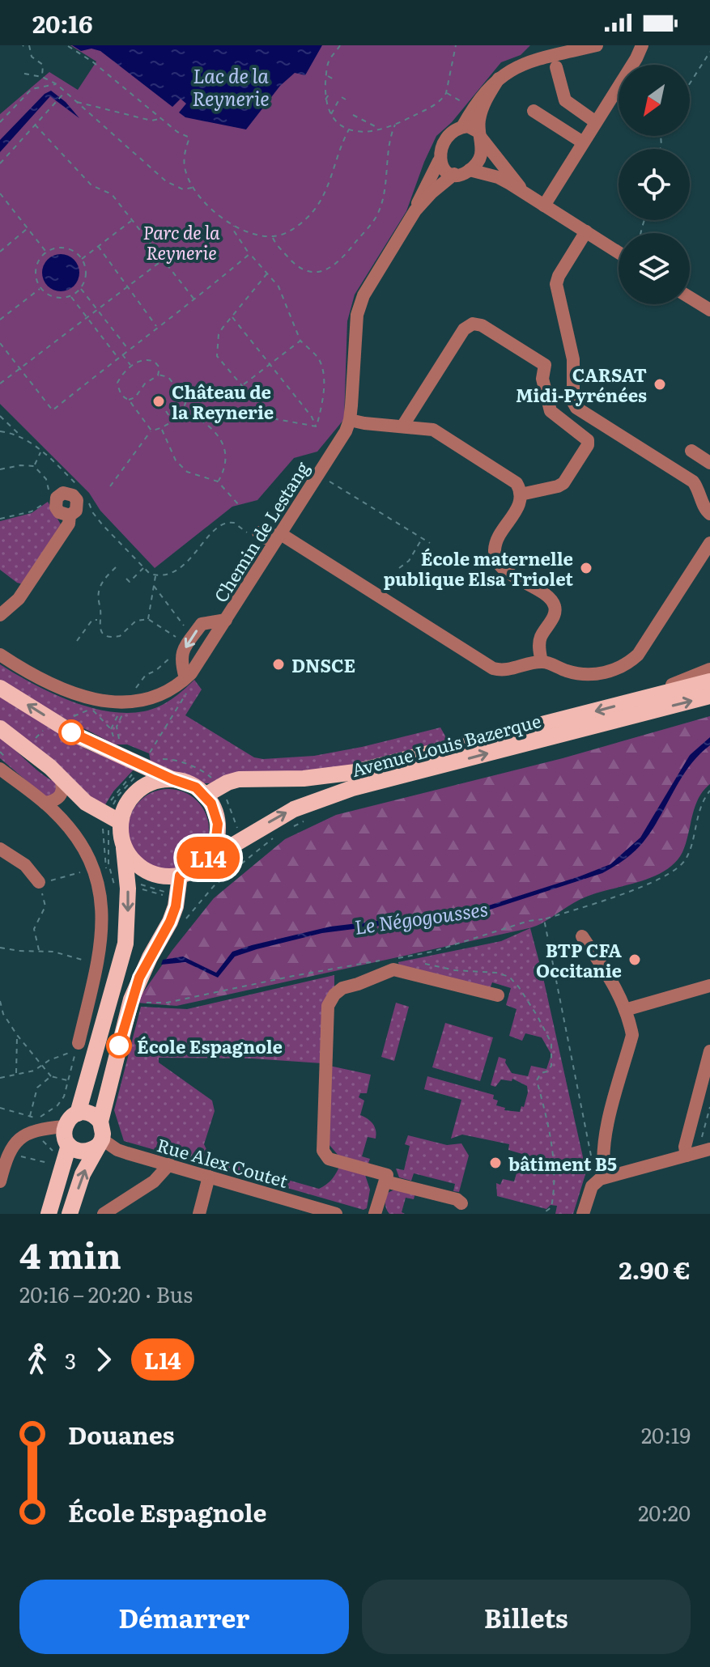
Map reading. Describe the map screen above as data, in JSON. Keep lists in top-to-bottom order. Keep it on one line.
{"streets":{"main road":["Avenue Louis Bazerque"],"street":["Chemin de Lestang","Rue Alex Coutet"]},"water":["Lac de la Reynerie","Le Négogousses"],"parks":["Parc de la Reynerie"],"places":["CARSAT Midi-Pyrénées","Château de la Reynerie","École maternelle publique Elsa Triolet","DNSCE","BTP CFA Occitanie","École Espagnole","bâtiment B5"],"lines":["bus line L14"],"north":"bottom left","page":{"status":"20:16","on_map":"L14","heading":["4 min","20:16 – 20:20 · Bus","2.90 €"],"legs":["3","L14"],"list":[{"name":"Douanes","value":"20:19"},{"name":"École Espagnole","value":"20:20"}],"buttons":["Démarrer","Billets"]}}
